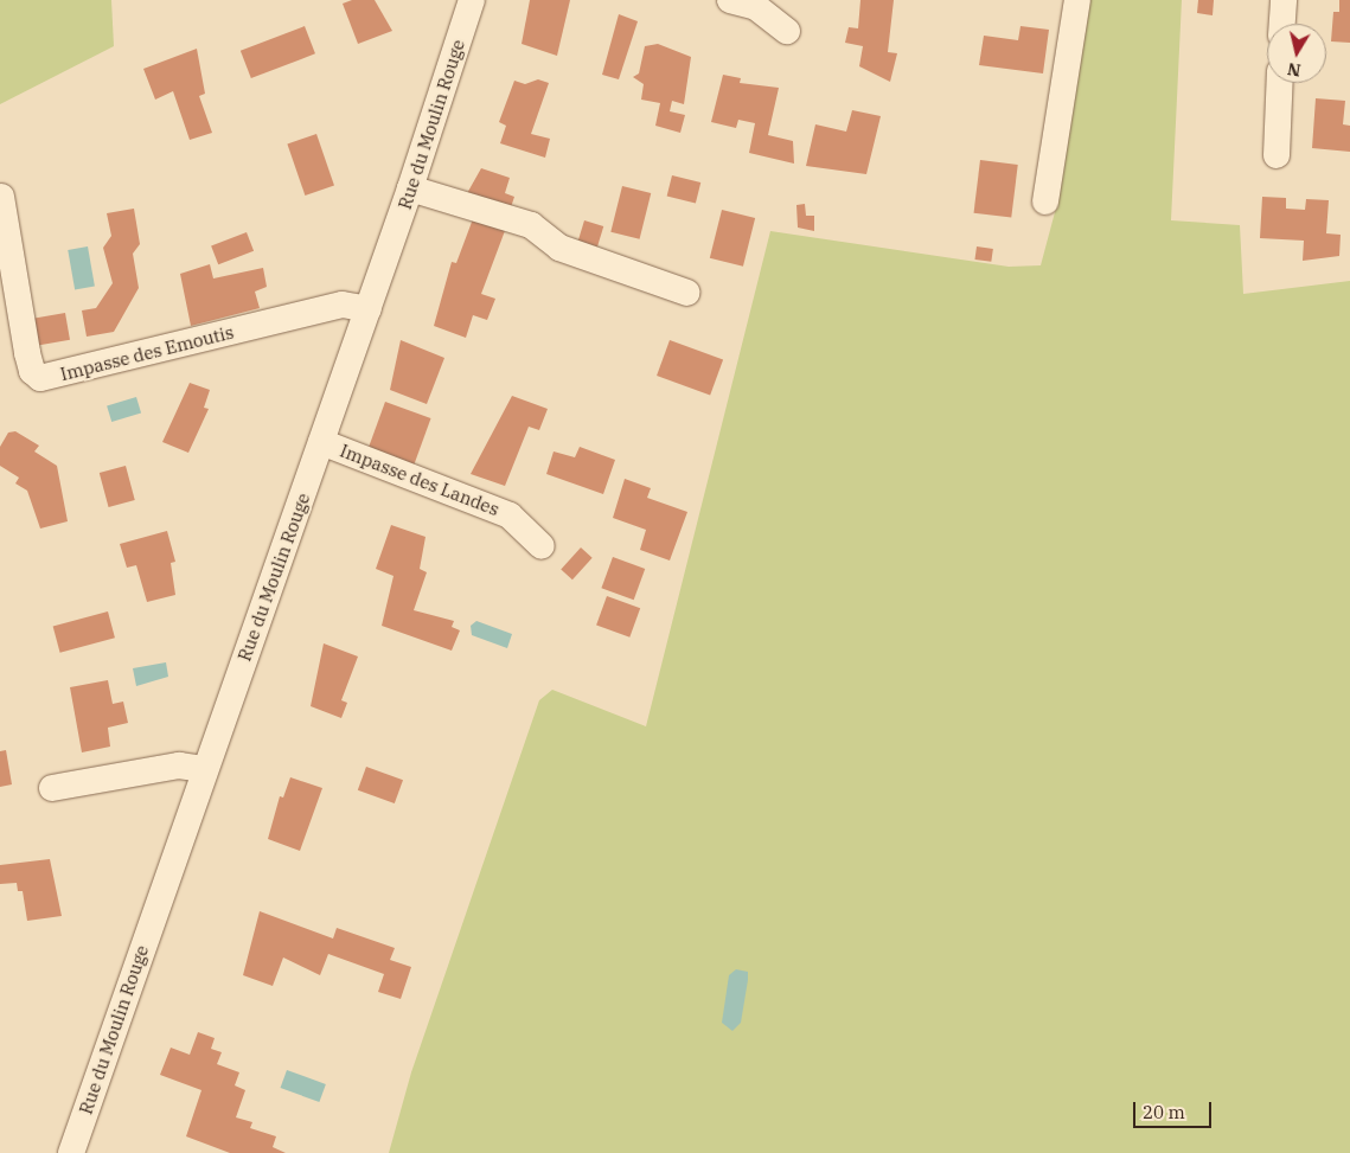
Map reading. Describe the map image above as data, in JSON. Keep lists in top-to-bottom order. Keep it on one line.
{"streets":{"street":["Rue du Moulin Rouge","Impasse des Emoutis","Impasse des Landes"]},"crossings":[["Rue du Moulin Rouge","Impasse des Emoutis"],["Rue du Moulin Rouge","Impasse des Landes"]],"scale_bar":"20 m","north":"bottom"}
